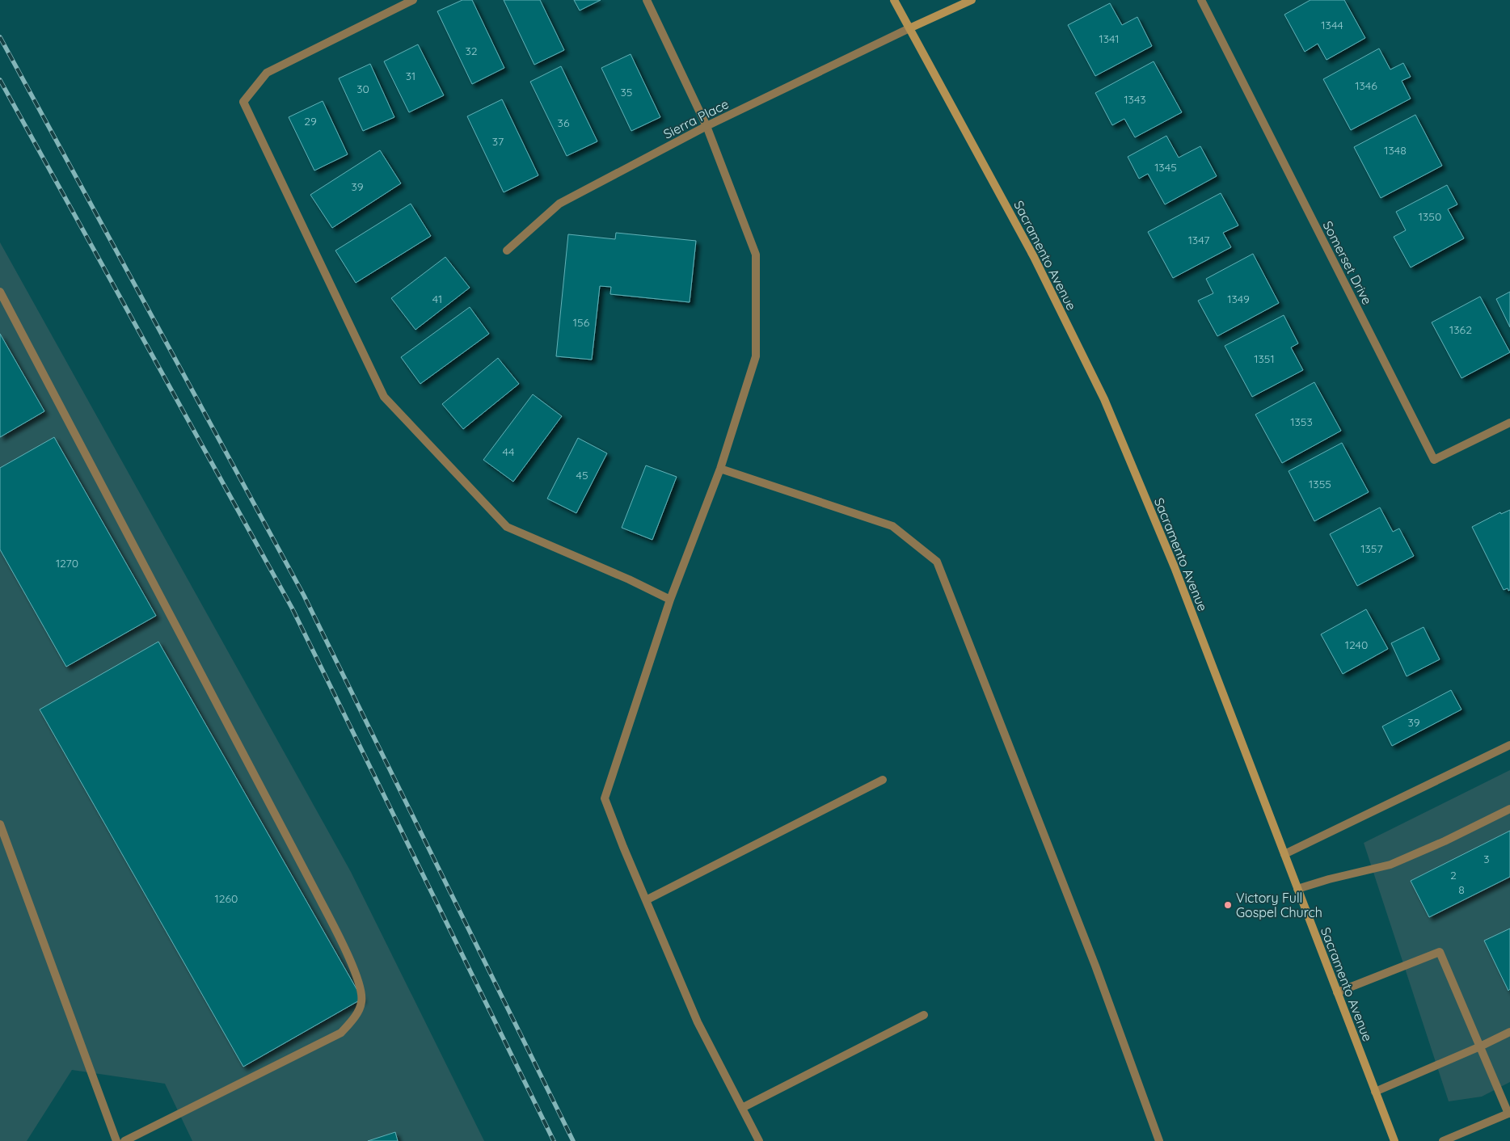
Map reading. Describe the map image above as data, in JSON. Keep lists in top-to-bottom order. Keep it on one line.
{"streets":{"main road":["Sacramento Avenue"],"street":["Sierra Place","Somerset Drive"]},"crossings":[["Sierra Place","Sacramento Avenue"]],"places":["Victory Full Gospel Church"],"house_numbers":["1344","1341","32","31","1346","30","35","1343","29","36","37","1348","1345","39","1350","1347","41","1349","156","1362","1351","1353","44","45","1355","1357","1270","1240","39","3","2","8","1260"]}
